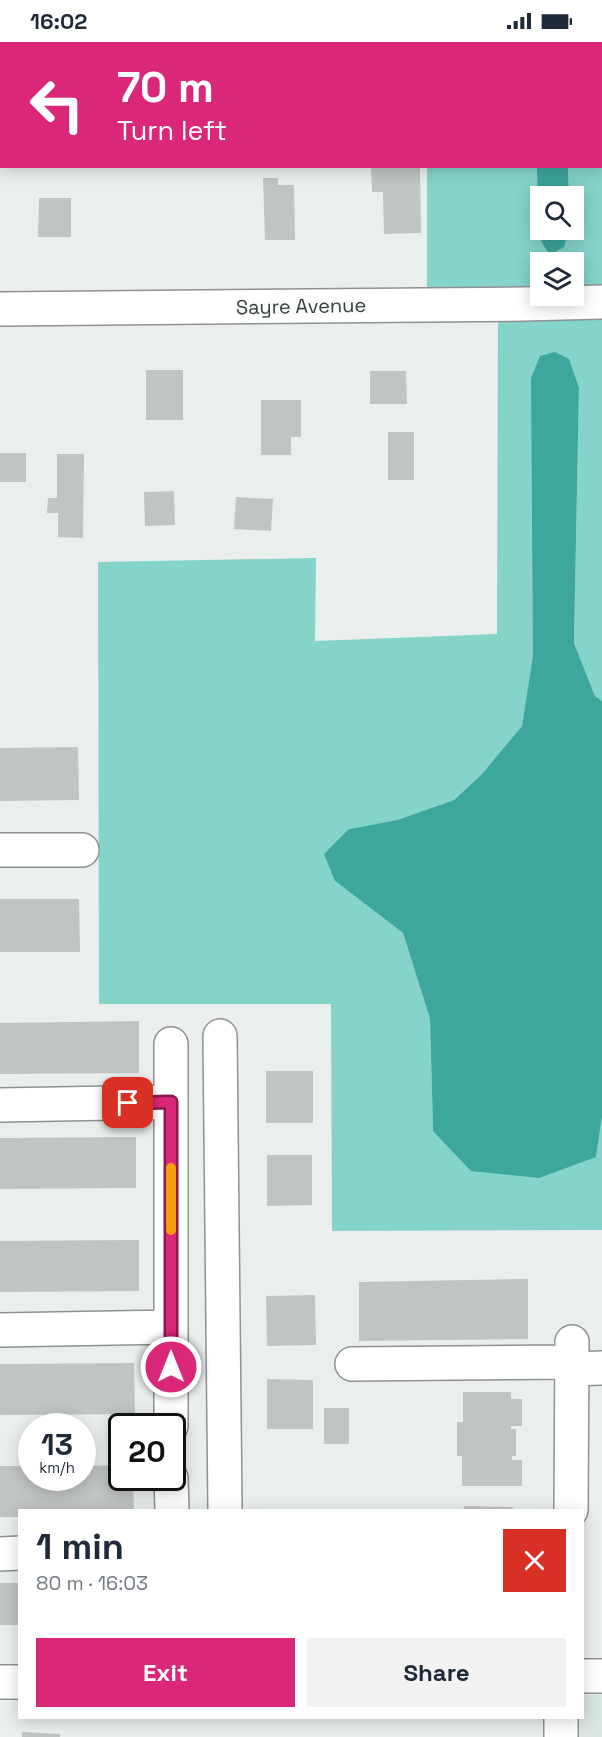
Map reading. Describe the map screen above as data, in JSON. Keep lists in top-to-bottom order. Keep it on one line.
{"streets":{"street":["Sayre Avenue"]},"page":{"status":"16:02","turn":["70 m","Turn left"],"speed":"13 km/h","limit":"20","heading":["1 min","80 m · 16:03"],"buttons":["Exit","Share"]}}
